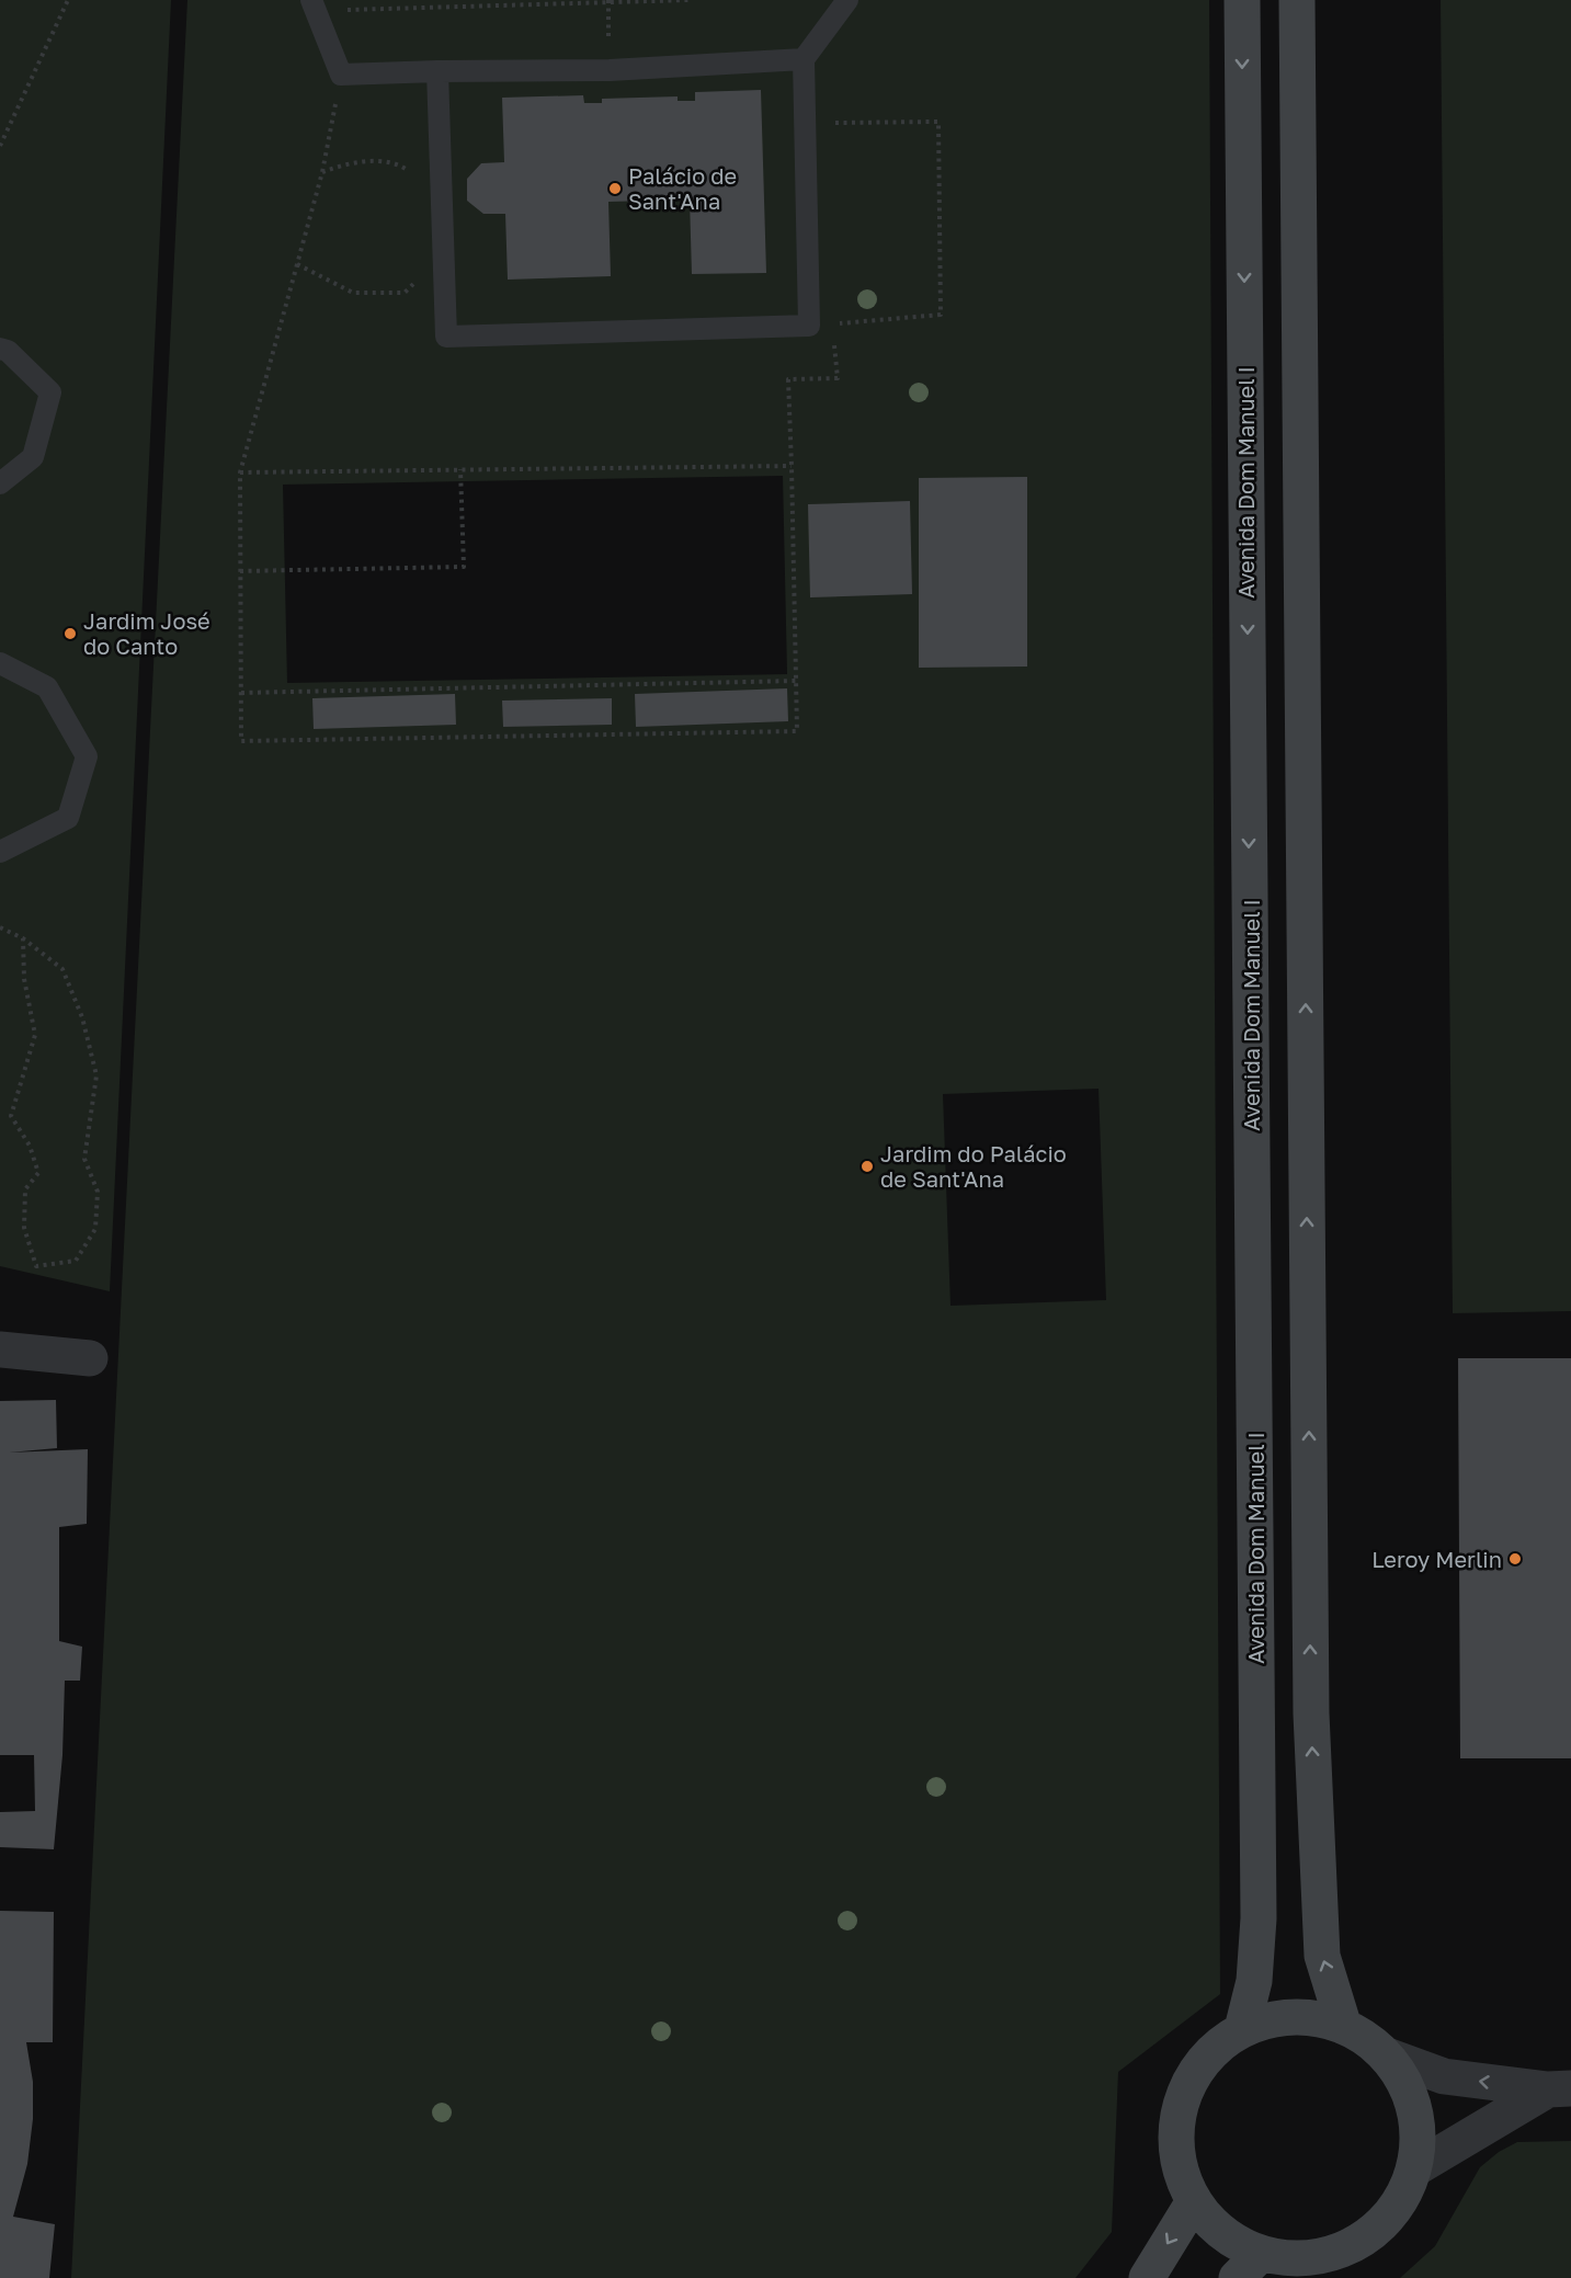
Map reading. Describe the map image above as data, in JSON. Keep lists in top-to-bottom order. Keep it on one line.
{"streets":{"main road":["Avenida Dom Manuel I"]},"places":["Palácio de Sant'Ana","Jardim José do Canto","Jardim do Palácio de Sant'Ana","Leroy Merlin"]}
